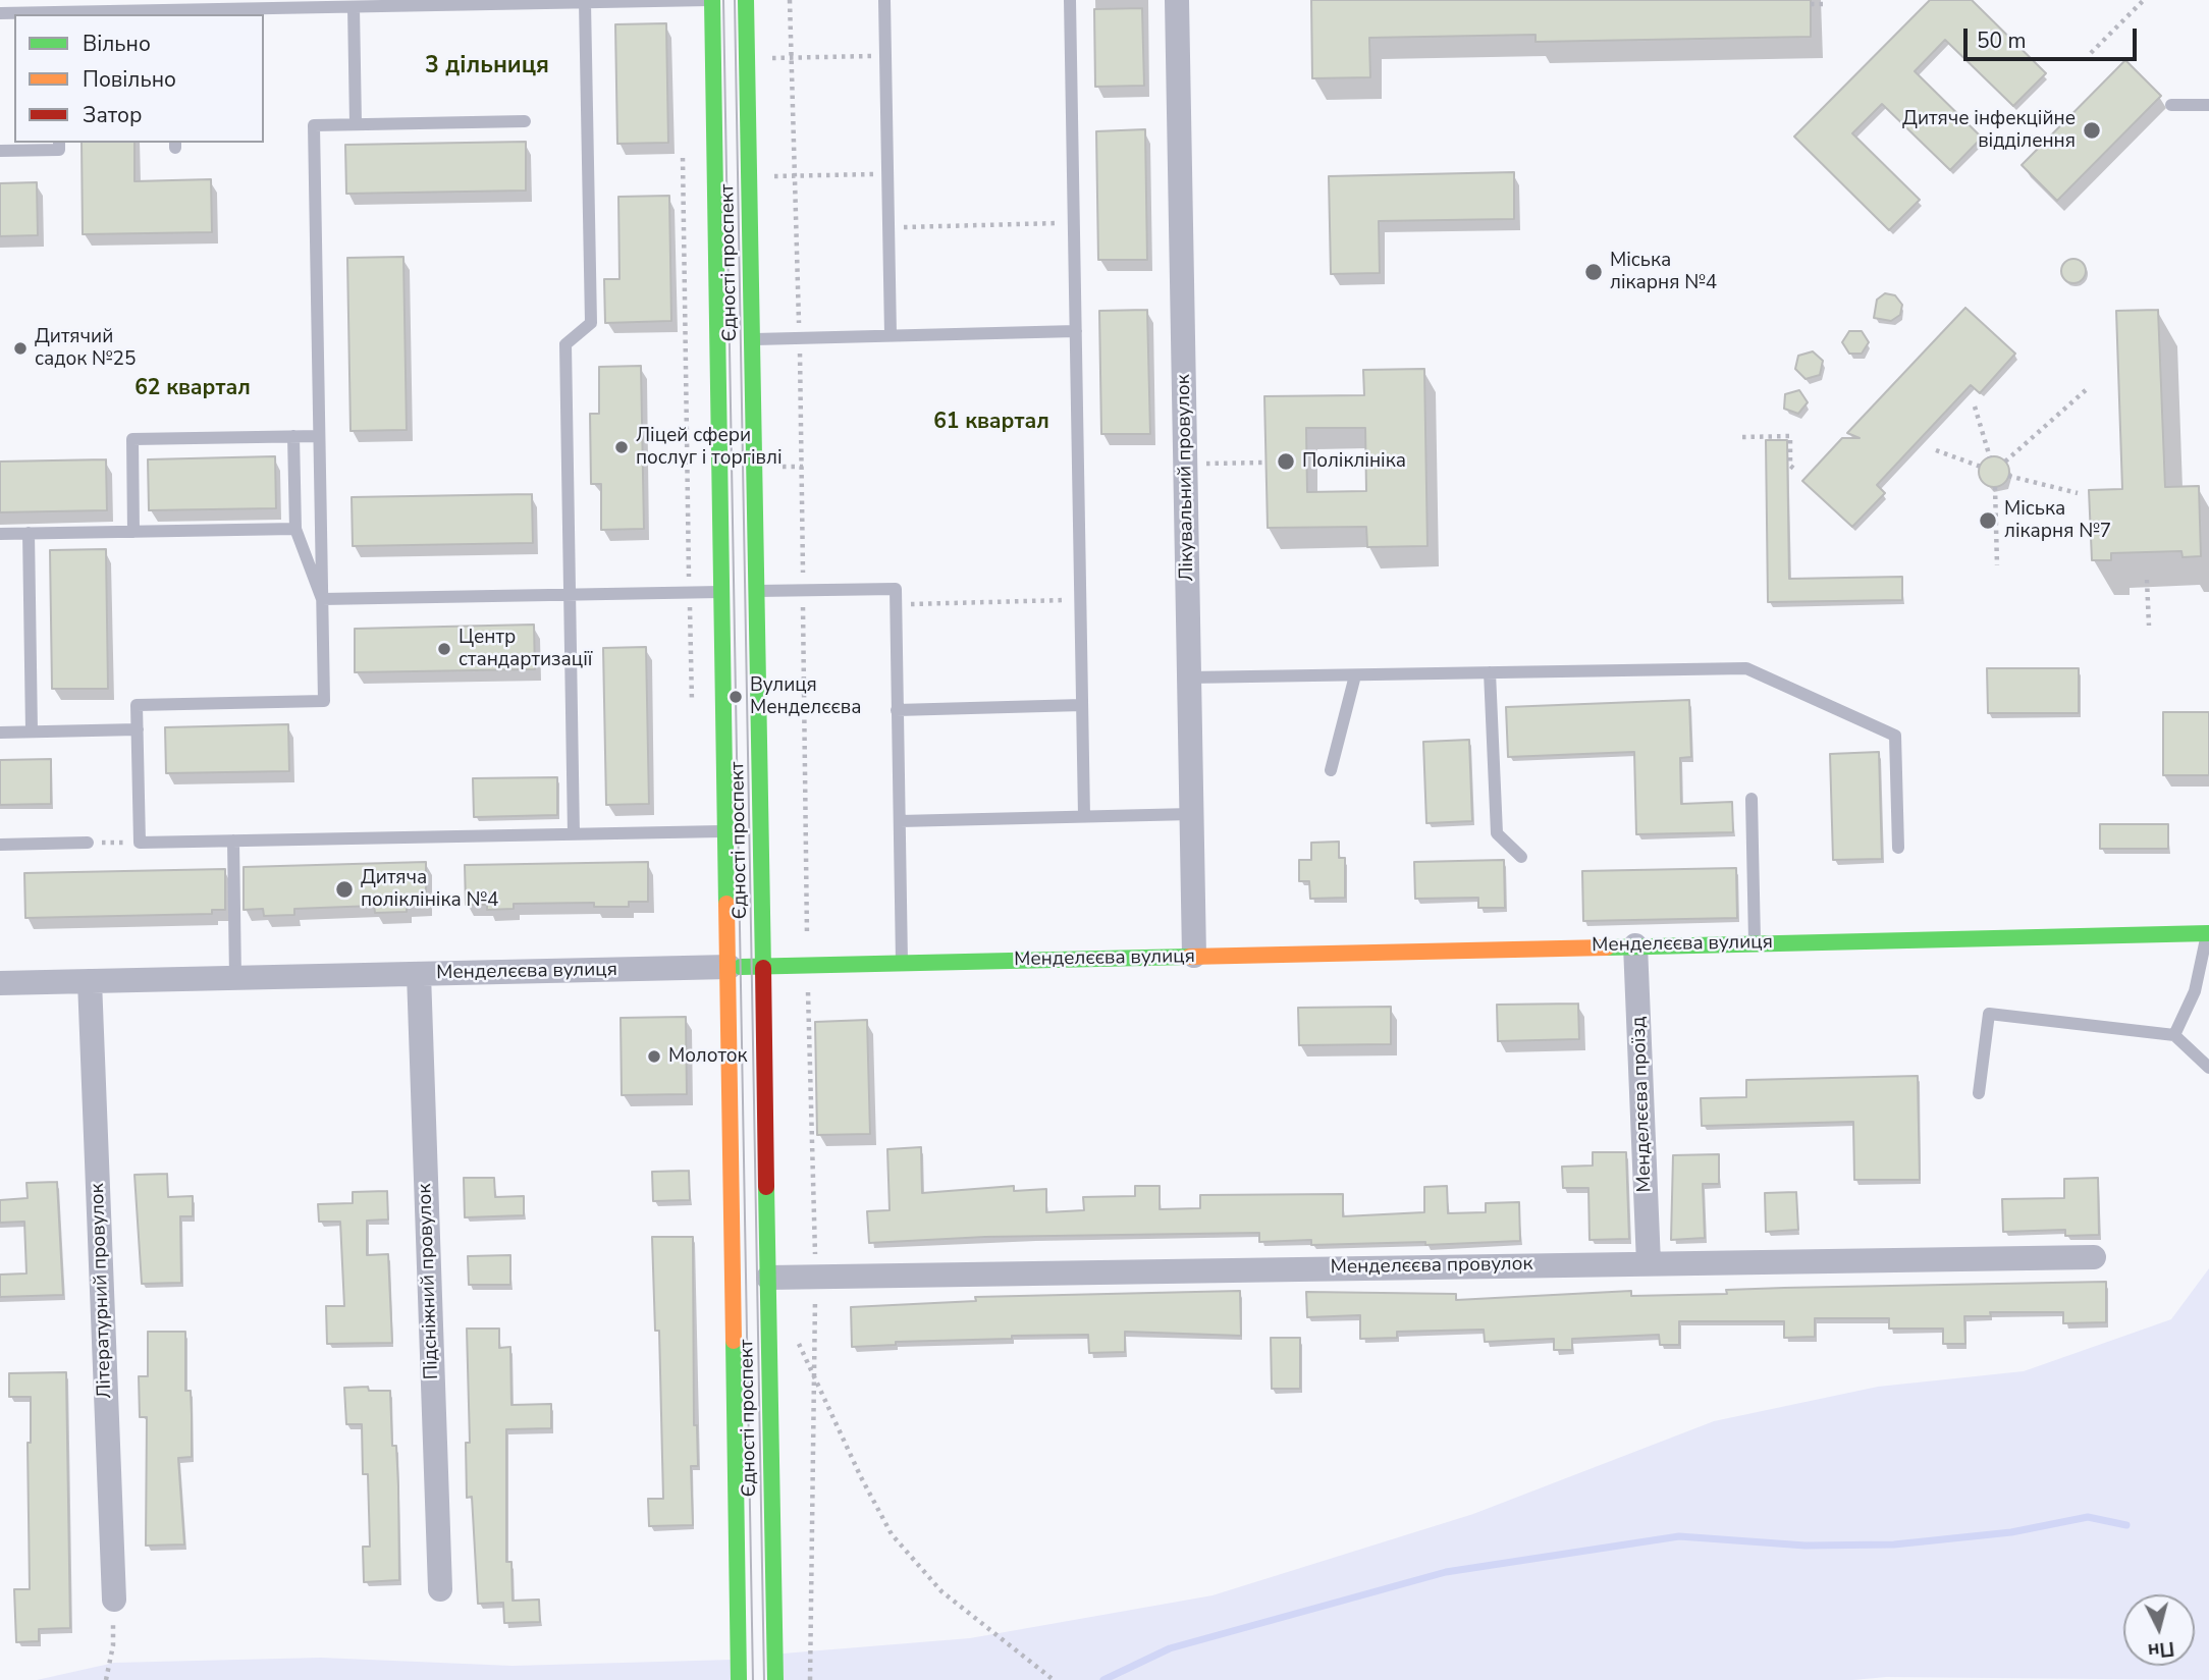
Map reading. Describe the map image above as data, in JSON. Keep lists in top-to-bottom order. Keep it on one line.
{"streets":{"main road":["Єдності проспект","Менделєєва вулиця"],"street":["Лікувальний провулок","Менделєєва проїзд","Менделєєва провулок","Підсніжний провулок","Літературний провулок"]},"crossings":[["Єдності проспект","Менделєєва вулиця"],["Єдності проспект","Менделєєва провулок"],["Лікувальний провулок","Менделєєва вулиця"],["Менделєєва вулиця","Менделєєва проїзд"],["Менделєєва вулиця","Підсніжний провулок"],["Менделєєва вулиця","Літературний провулок"],["Менделєєва проїзд","Менделєєва провулок"]],"districts":["3 дільниця","62 квартал","61 квартал"],"places":["Дитяче інфекційне відділення","Міська лікарня №4","Дитячий садок №25","Ліцей сфери послуг і торгівлі","Поліклініка","Міська лікарня №7","Центр стандартизації","Вулиця Менделєєва","Дитяча поліклініка №4","Молоток"],"legend":["Вільно","Повільно","Затор"],"scale_bar":"50 m","north":"bottom"}
